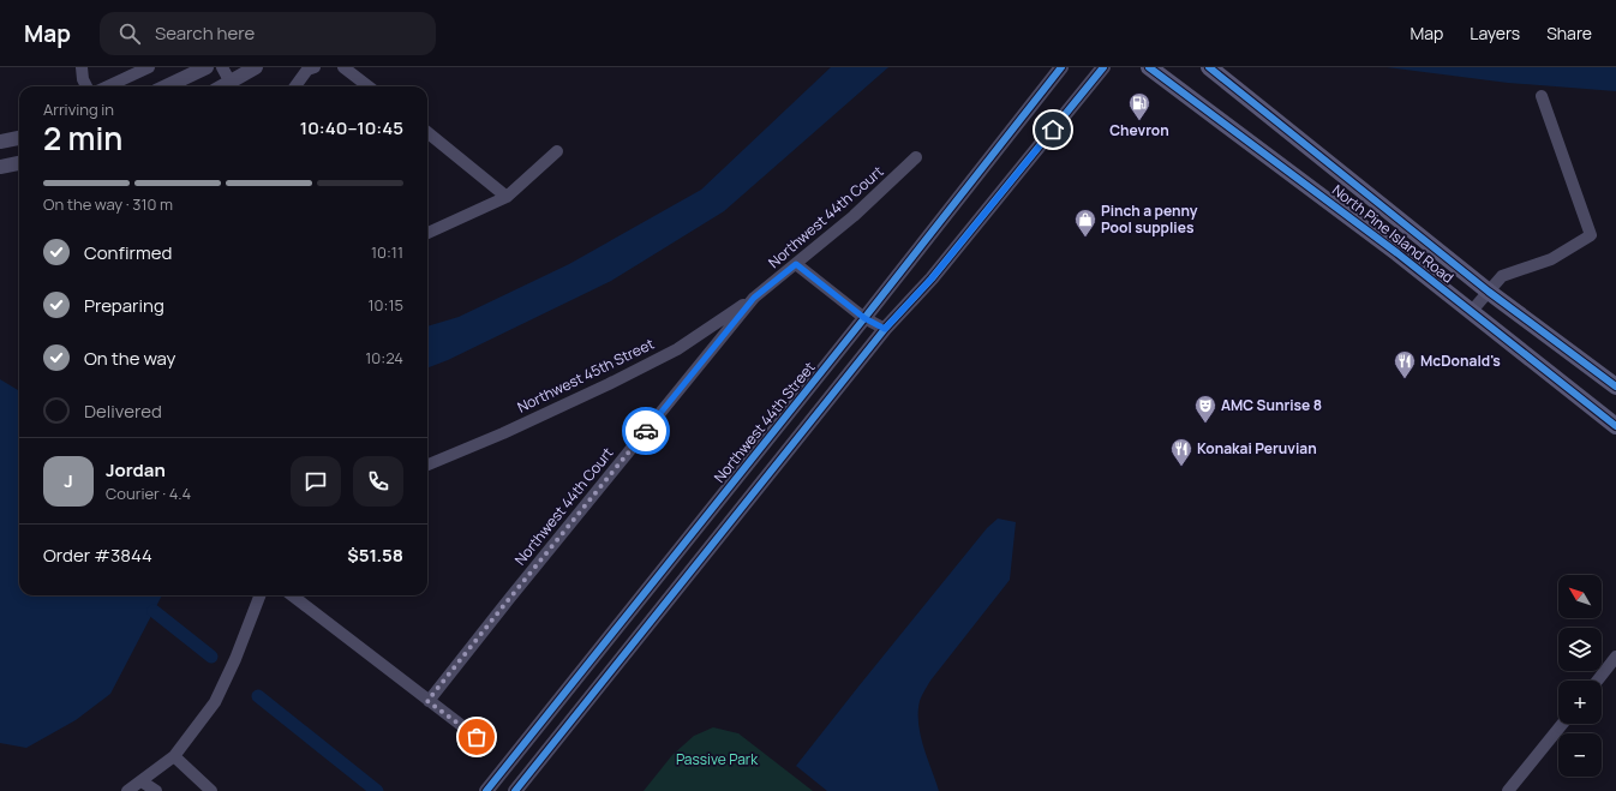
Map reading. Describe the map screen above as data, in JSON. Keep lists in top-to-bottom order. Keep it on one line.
{"streets":{"main road":["North Pine Island Road"],"street":["Northwest 44th Court","Northwest 45th Street","Northwest 44th Street"]},"crossings":[["Northwest 44th Court","Northwest 45th Street"]],"parks":["Passive Park"],"places":{"fuel station":["Chevron"],"shop":["Pinch a penny Pool supplies"],"restaurant":["McDonald's","Konakai Peruvian"],"theatre":["AMC Sunrise 8"]},"north":"top left","page":{"header":"Map","search":"Search here","nav":["Map","Layers","Share"],"heading":["2 min","Arriving in","10:40–10:45"],"panel":["Jordan","Courier · 4.4","Order #3844","$51.58"],"bar":"On the way · 310 m","list":[["Confirmed","10:11"],["Preparing","10:15"],["On the way","10:24"],"Delivered"],"round":"J","map_buttons":["+","−"]}}
